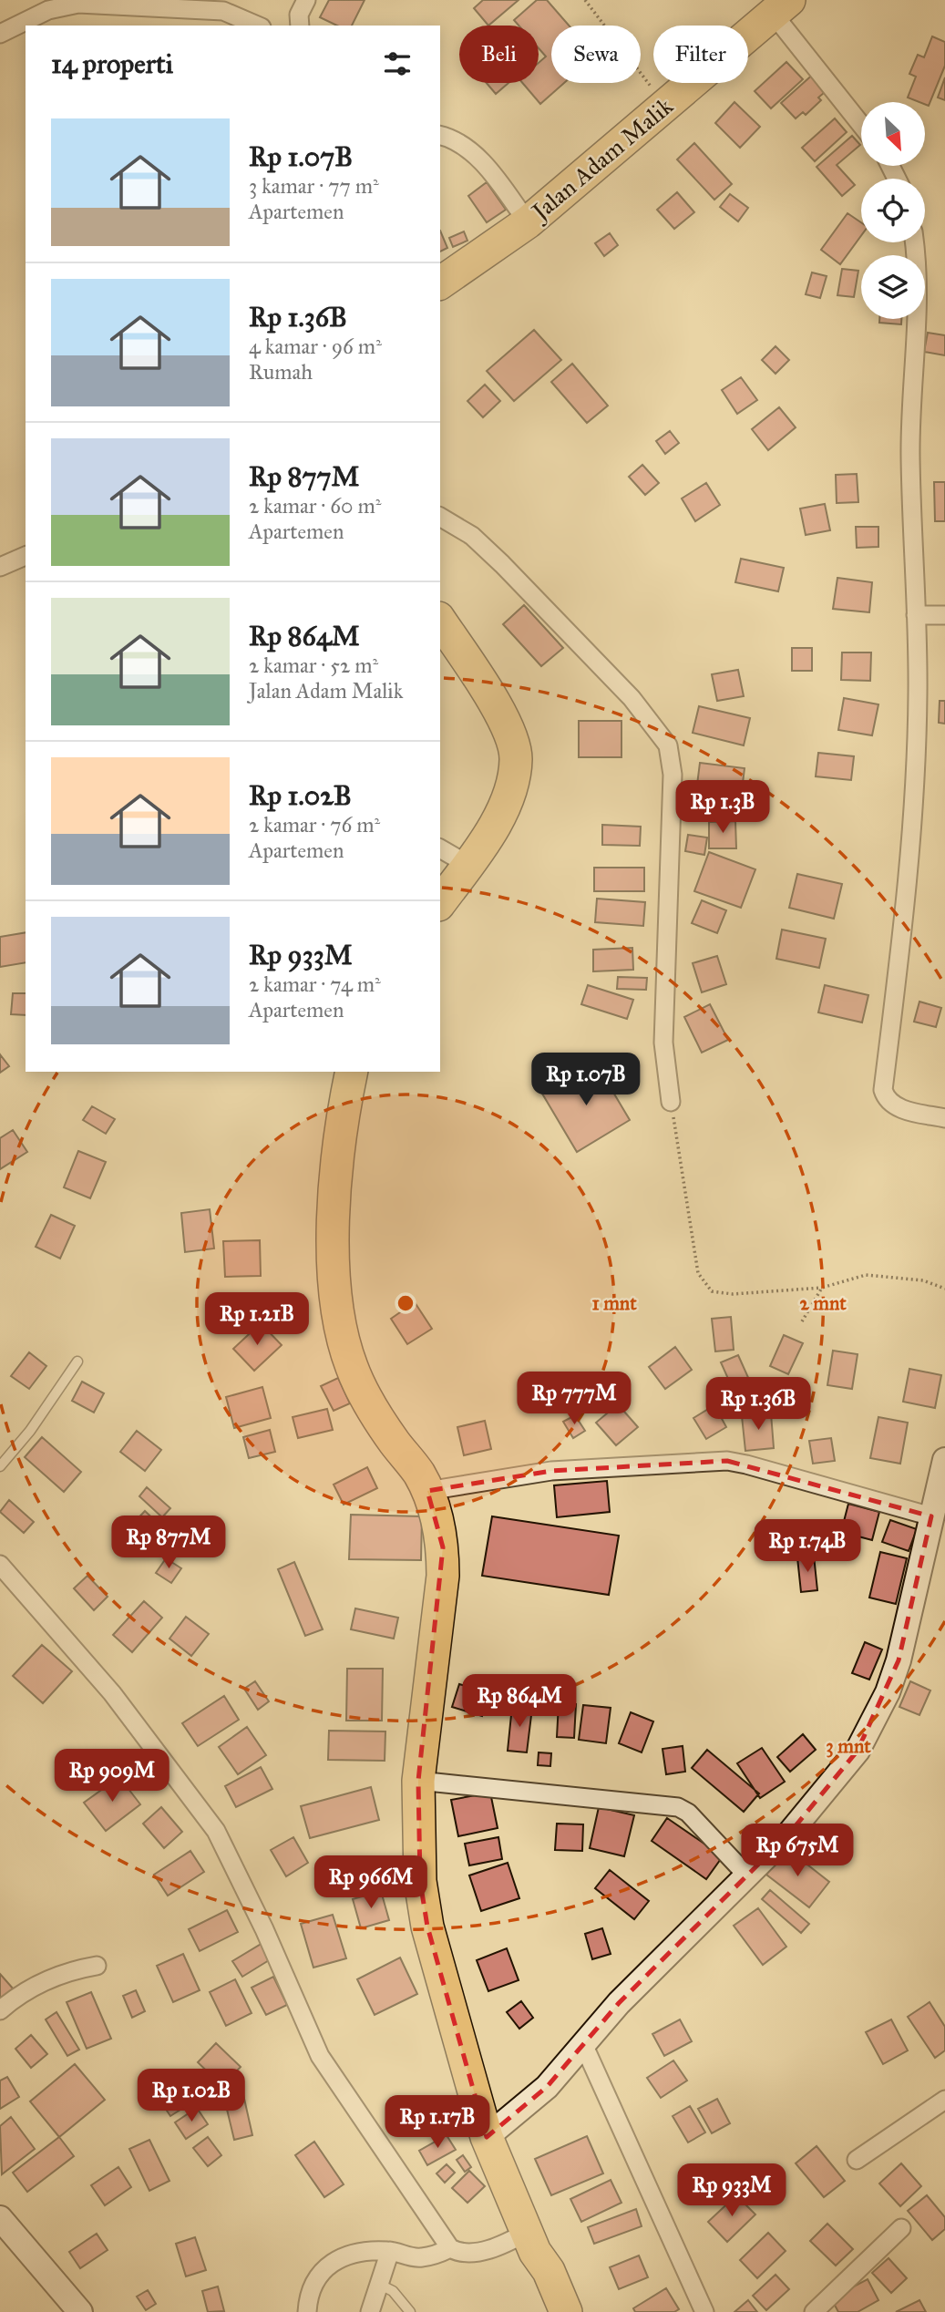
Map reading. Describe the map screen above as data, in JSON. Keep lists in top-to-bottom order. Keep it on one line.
{"streets":{"highway":["Jalan Adam Malik"]},"north":"bottom right","page":{"chip":["Beli","Sewa","Filter"],"heading":"14 properti","list":[{"name":"Rp 1.07B","note":"3 kamar · 77 m² · Apartemen"},{"name":"Rp 1.36B","note":"4 kamar · 96 m² · Rumah"},{"name":"Rp 877M","note":"2 kamar · 60 m² · Apartemen"},{"name":"Rp 864M","note":"2 kamar · 52 m² · Jalan Adam Malik"},{"name":"Rp 1.02B","note":"2 kamar · 76 m² · Apartemen"},{"name":"Rp 933M","note":"2 kamar · 74 m² · Apartemen"}],"price":["Rp 1.3B","Rp 1.07B","Rp 1.21B","Rp 777M","Rp 1.36B","Rp 877M","Rp 1.74B","Rp 864M","Rp 909M","Rp 675M","Rp 966M","Rp 1.02B","Rp 1.17B","Rp 933M"]},"rings":["1 mnt","2 mnt","3 mnt"]}
